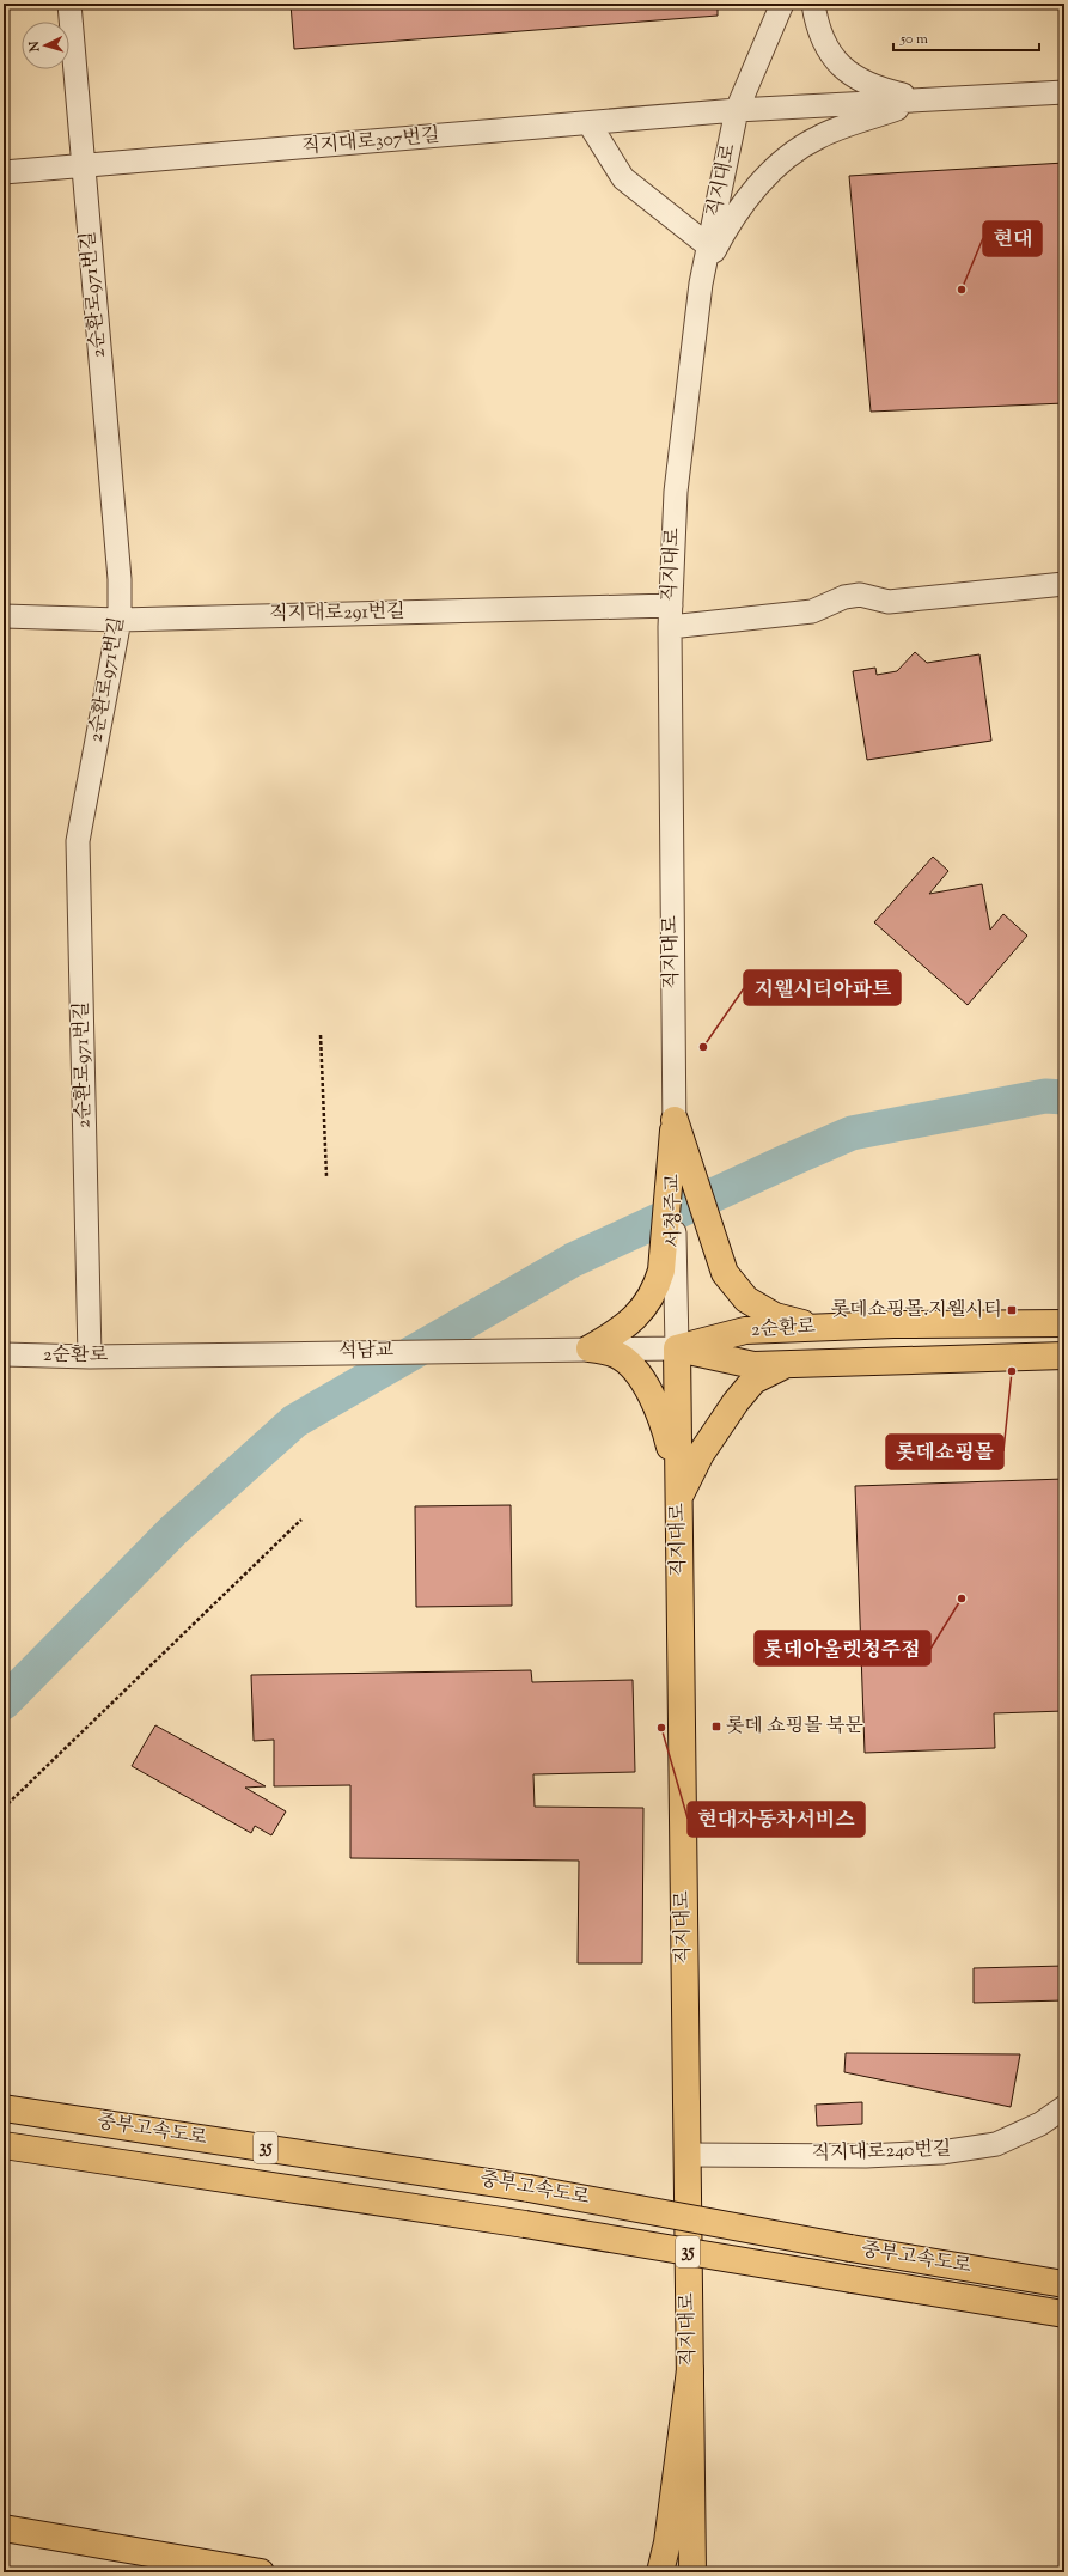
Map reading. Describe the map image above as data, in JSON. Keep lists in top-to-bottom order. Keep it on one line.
{"streets":{"main road":["직지대로","2순환로","중부고속도로","35"],"street":["직지대로307번길","2순환로971번길","직지대로291번길","석남교","직지대로240번길"]},"crossings":[["직지대로307번길","직지대로"],["직지대로307번길","2순환로971번길"],["직지대로","직지대로291번길"],["직지대로","2순환로"],["직지대로","직지대로240번길"],["2순환로971번길","직지대로291번길"],["2순환로971번길","2순환로"],["2순환로","석남교"]],"places":{"other":["현대","지웰시티아파트","롯데쇼핑몰","롯데아울렛청주점","현대자동차서비스"],"transit":["롯데쇼핑몰.지웰시티","롯데 쇼핑몰 북문"]},"scale_bar":"50 m","north":"left"}
